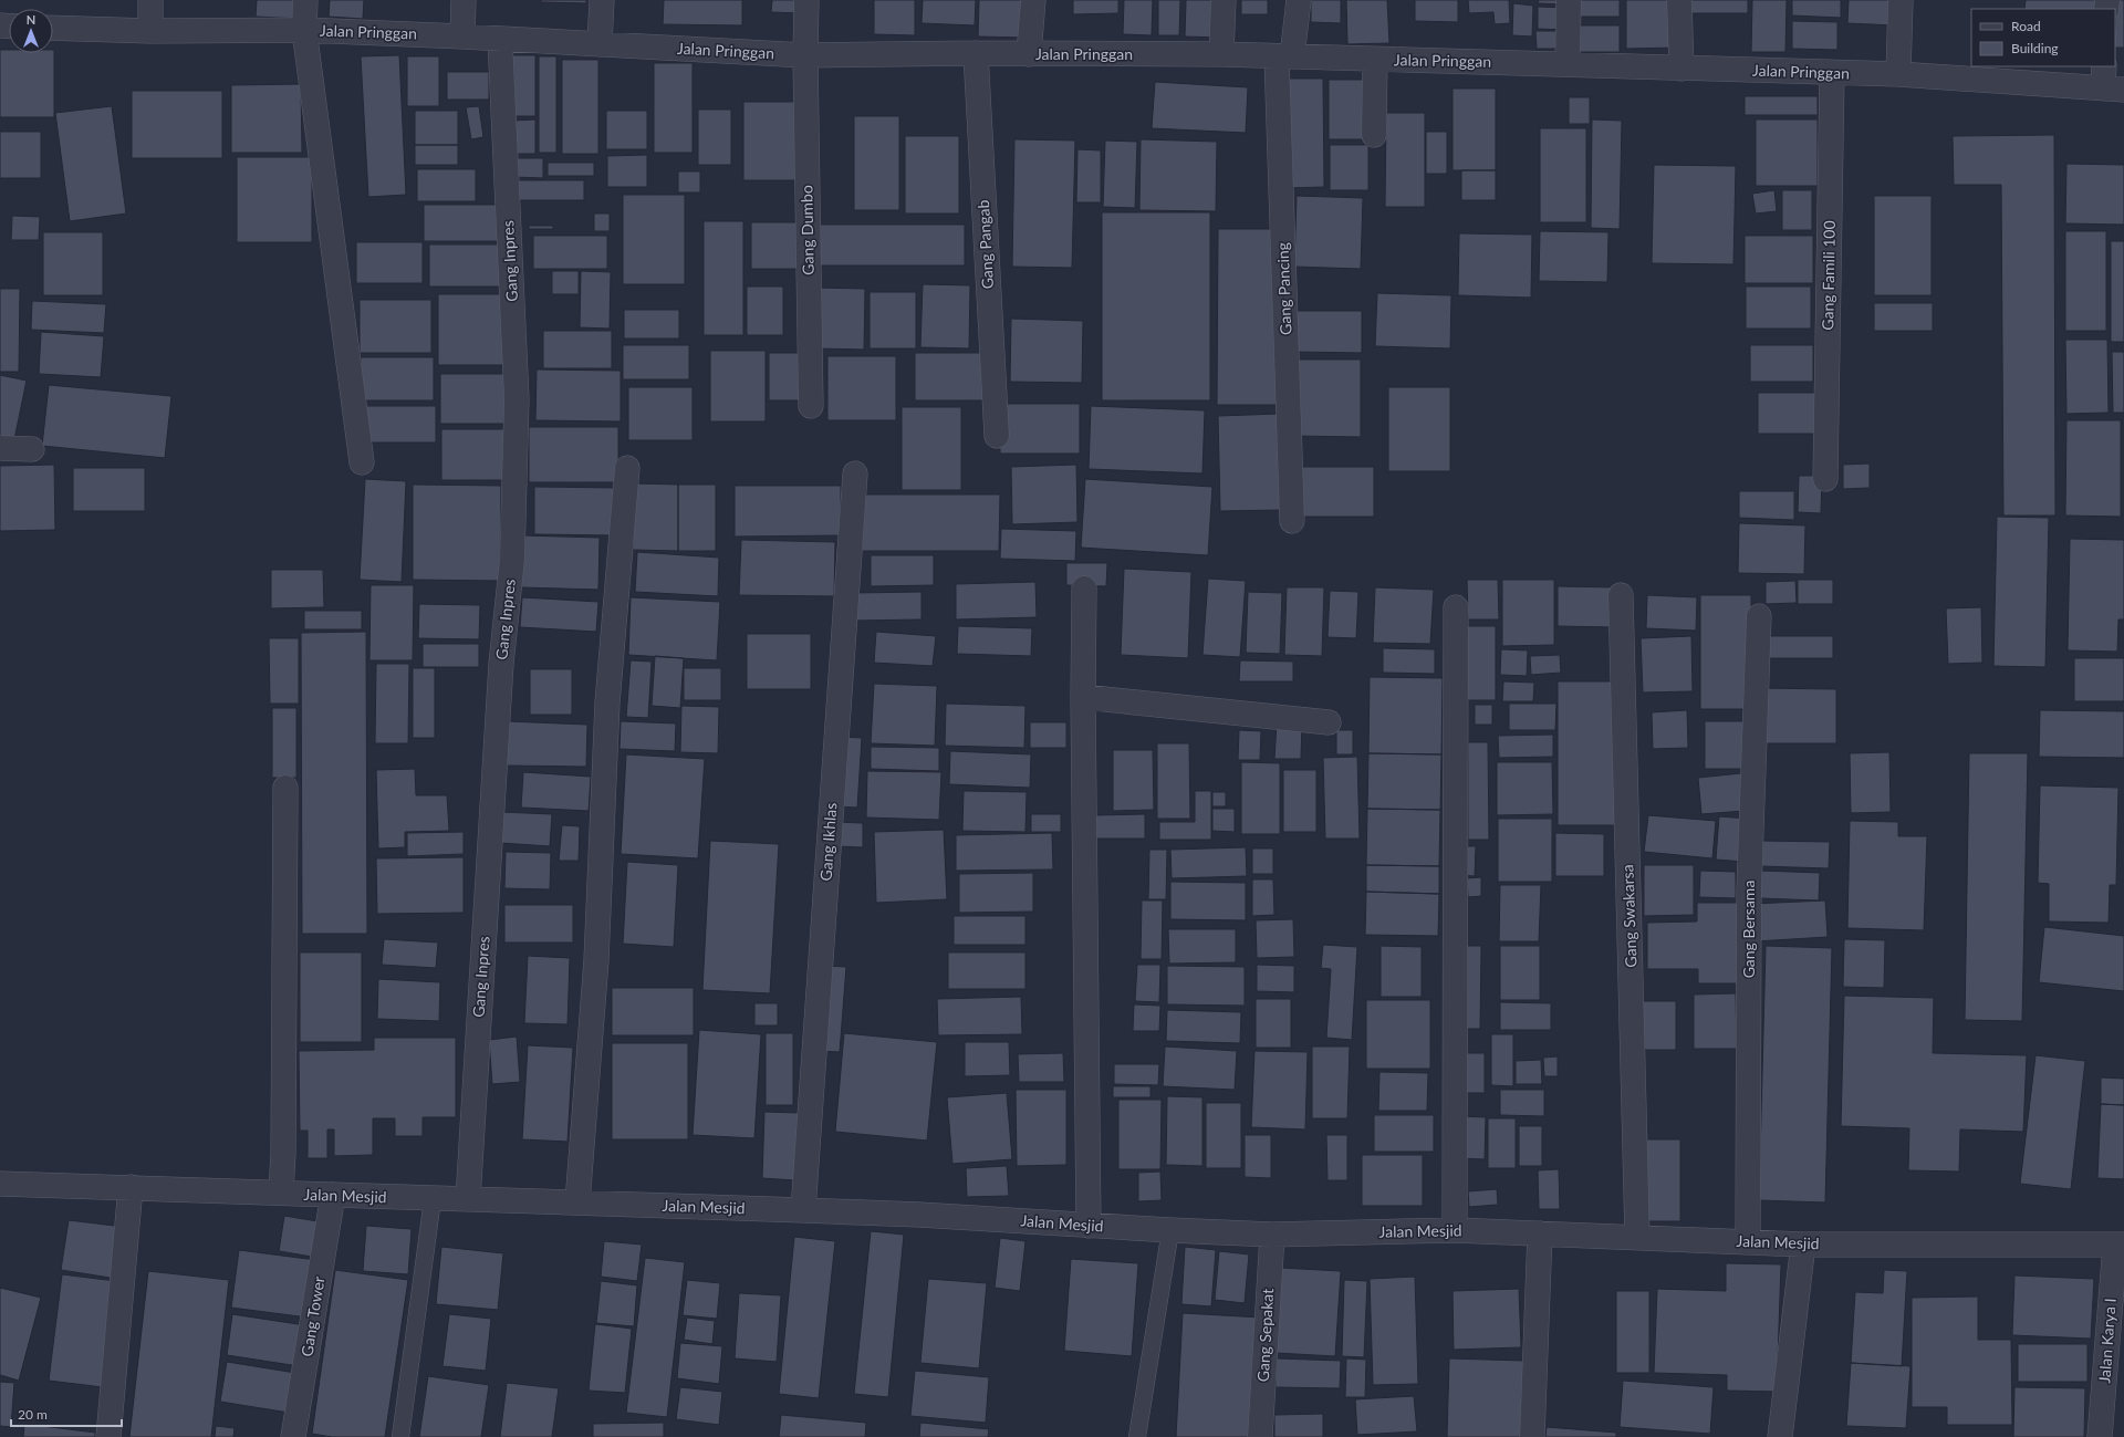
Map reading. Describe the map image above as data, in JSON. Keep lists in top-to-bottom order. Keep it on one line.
{"streets":{"street":["Jalan Pringgan","Gang Dumbo","Gang Pangab","Gang Inpres","Gang Famili 100","Gang Pancing","Gang Ikhlas","Gang Swakarsa","Gang Bersama","Jalan Mesjid","Gang Tower","Gang Sepakat","Jalan Karya I"]},"crossings":[["Jalan Pringgan","Gang Dumbo"],["Jalan Pringgan","Gang Pangab"],["Jalan Pringgan","Gang Inpres"],["Jalan Pringgan","Gang Famili 100"],["Jalan Pringgan","Gang Pancing"],["Gang Inpres","Jalan Mesjid"],["Gang Ikhlas","Jalan Mesjid"],["Gang Swakarsa","Jalan Mesjid"],["Gang Bersama","Jalan Mesjid"],["Jalan Mesjid","Gang Tower"],["Jalan Mesjid","Gang Sepakat"],["Jalan Mesjid","Jalan Karya I"]],"legend":["Road","Building"],"scale_bar":"20 m","north":"top"}
